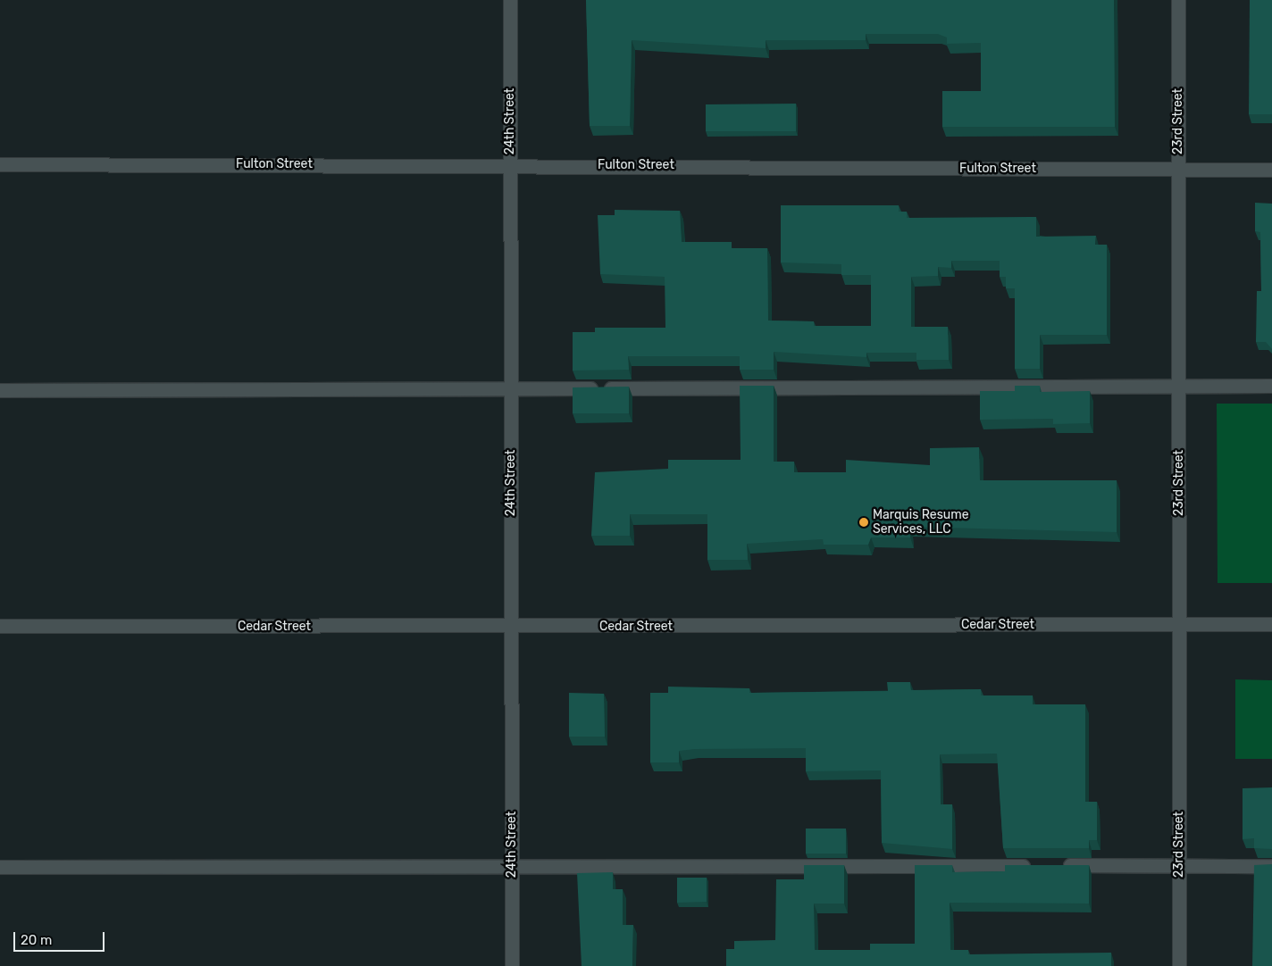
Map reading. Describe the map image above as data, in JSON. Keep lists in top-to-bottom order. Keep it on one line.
{"streets":{"street":["24th Street","23rd Street","Fulton Street","Cedar Street"]},"crossings":[["24th Street","Fulton Street"],["24th Street","Cedar Street"],["23rd Street","Fulton Street"],["23rd Street","Cedar Street"]],"places":["Marquis Resume Services, LLC"],"scale_bar":"20 m"}
